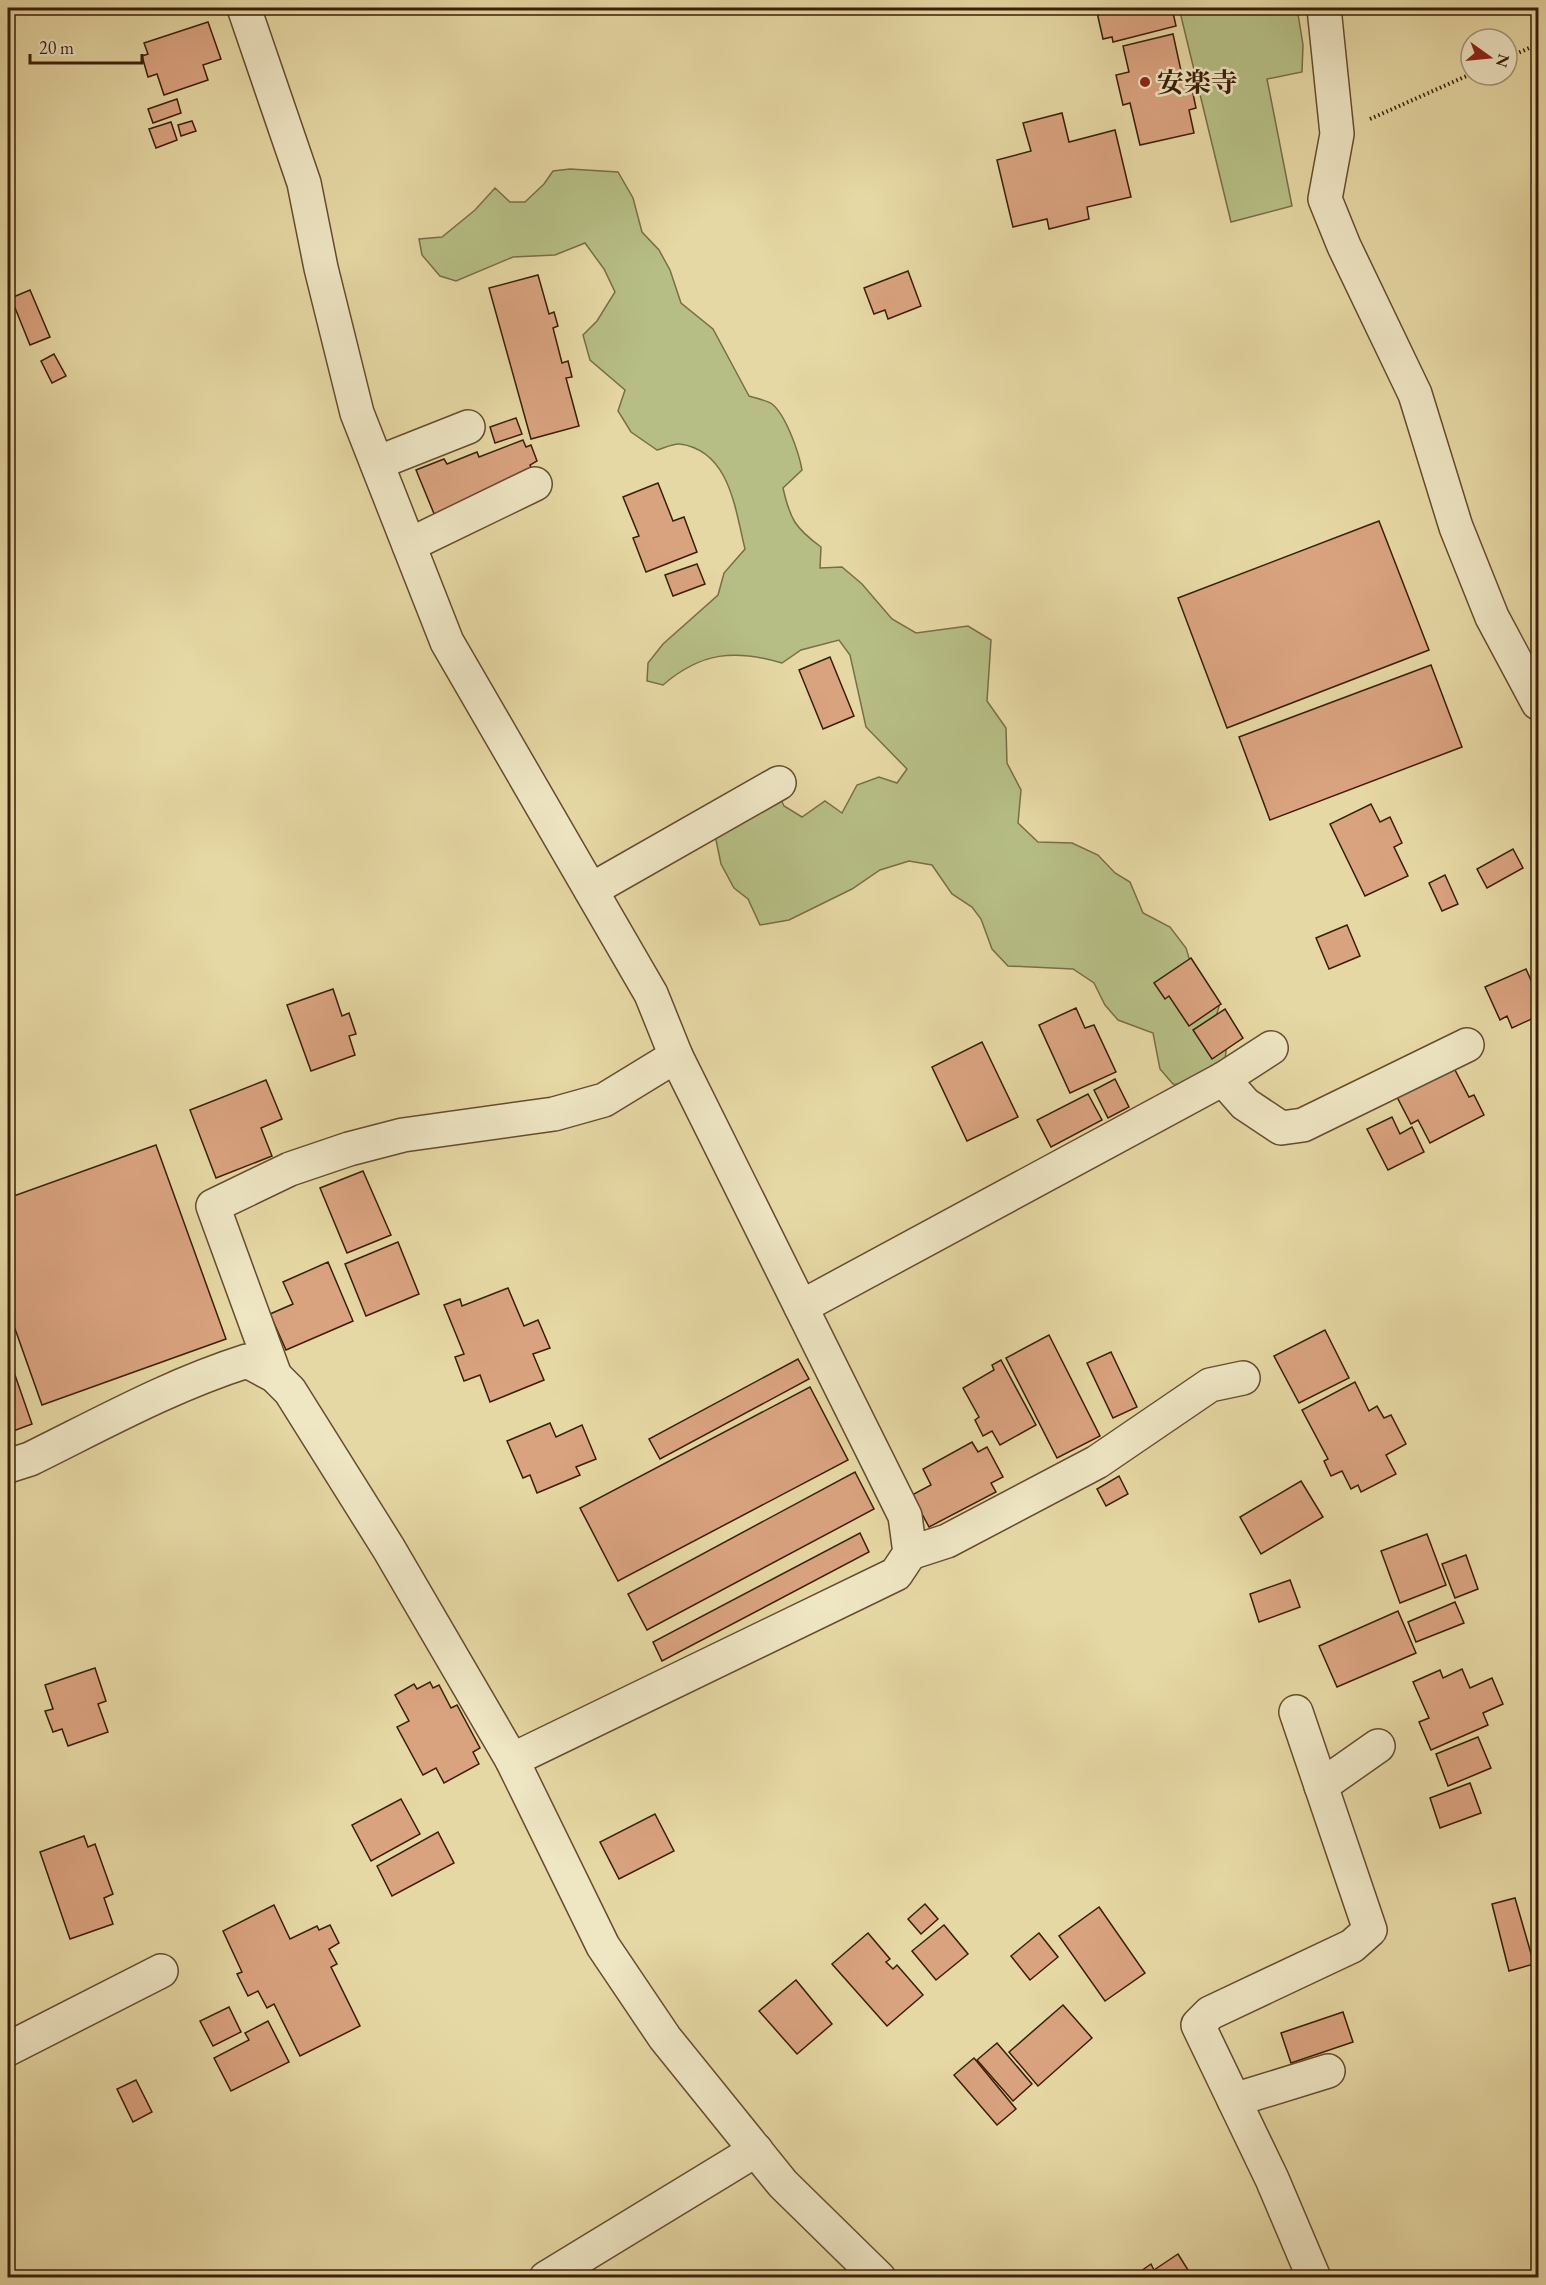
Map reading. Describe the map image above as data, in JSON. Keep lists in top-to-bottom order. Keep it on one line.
{"places":["安楽寺"],"scale_bar":"20 m","north":"right"}
